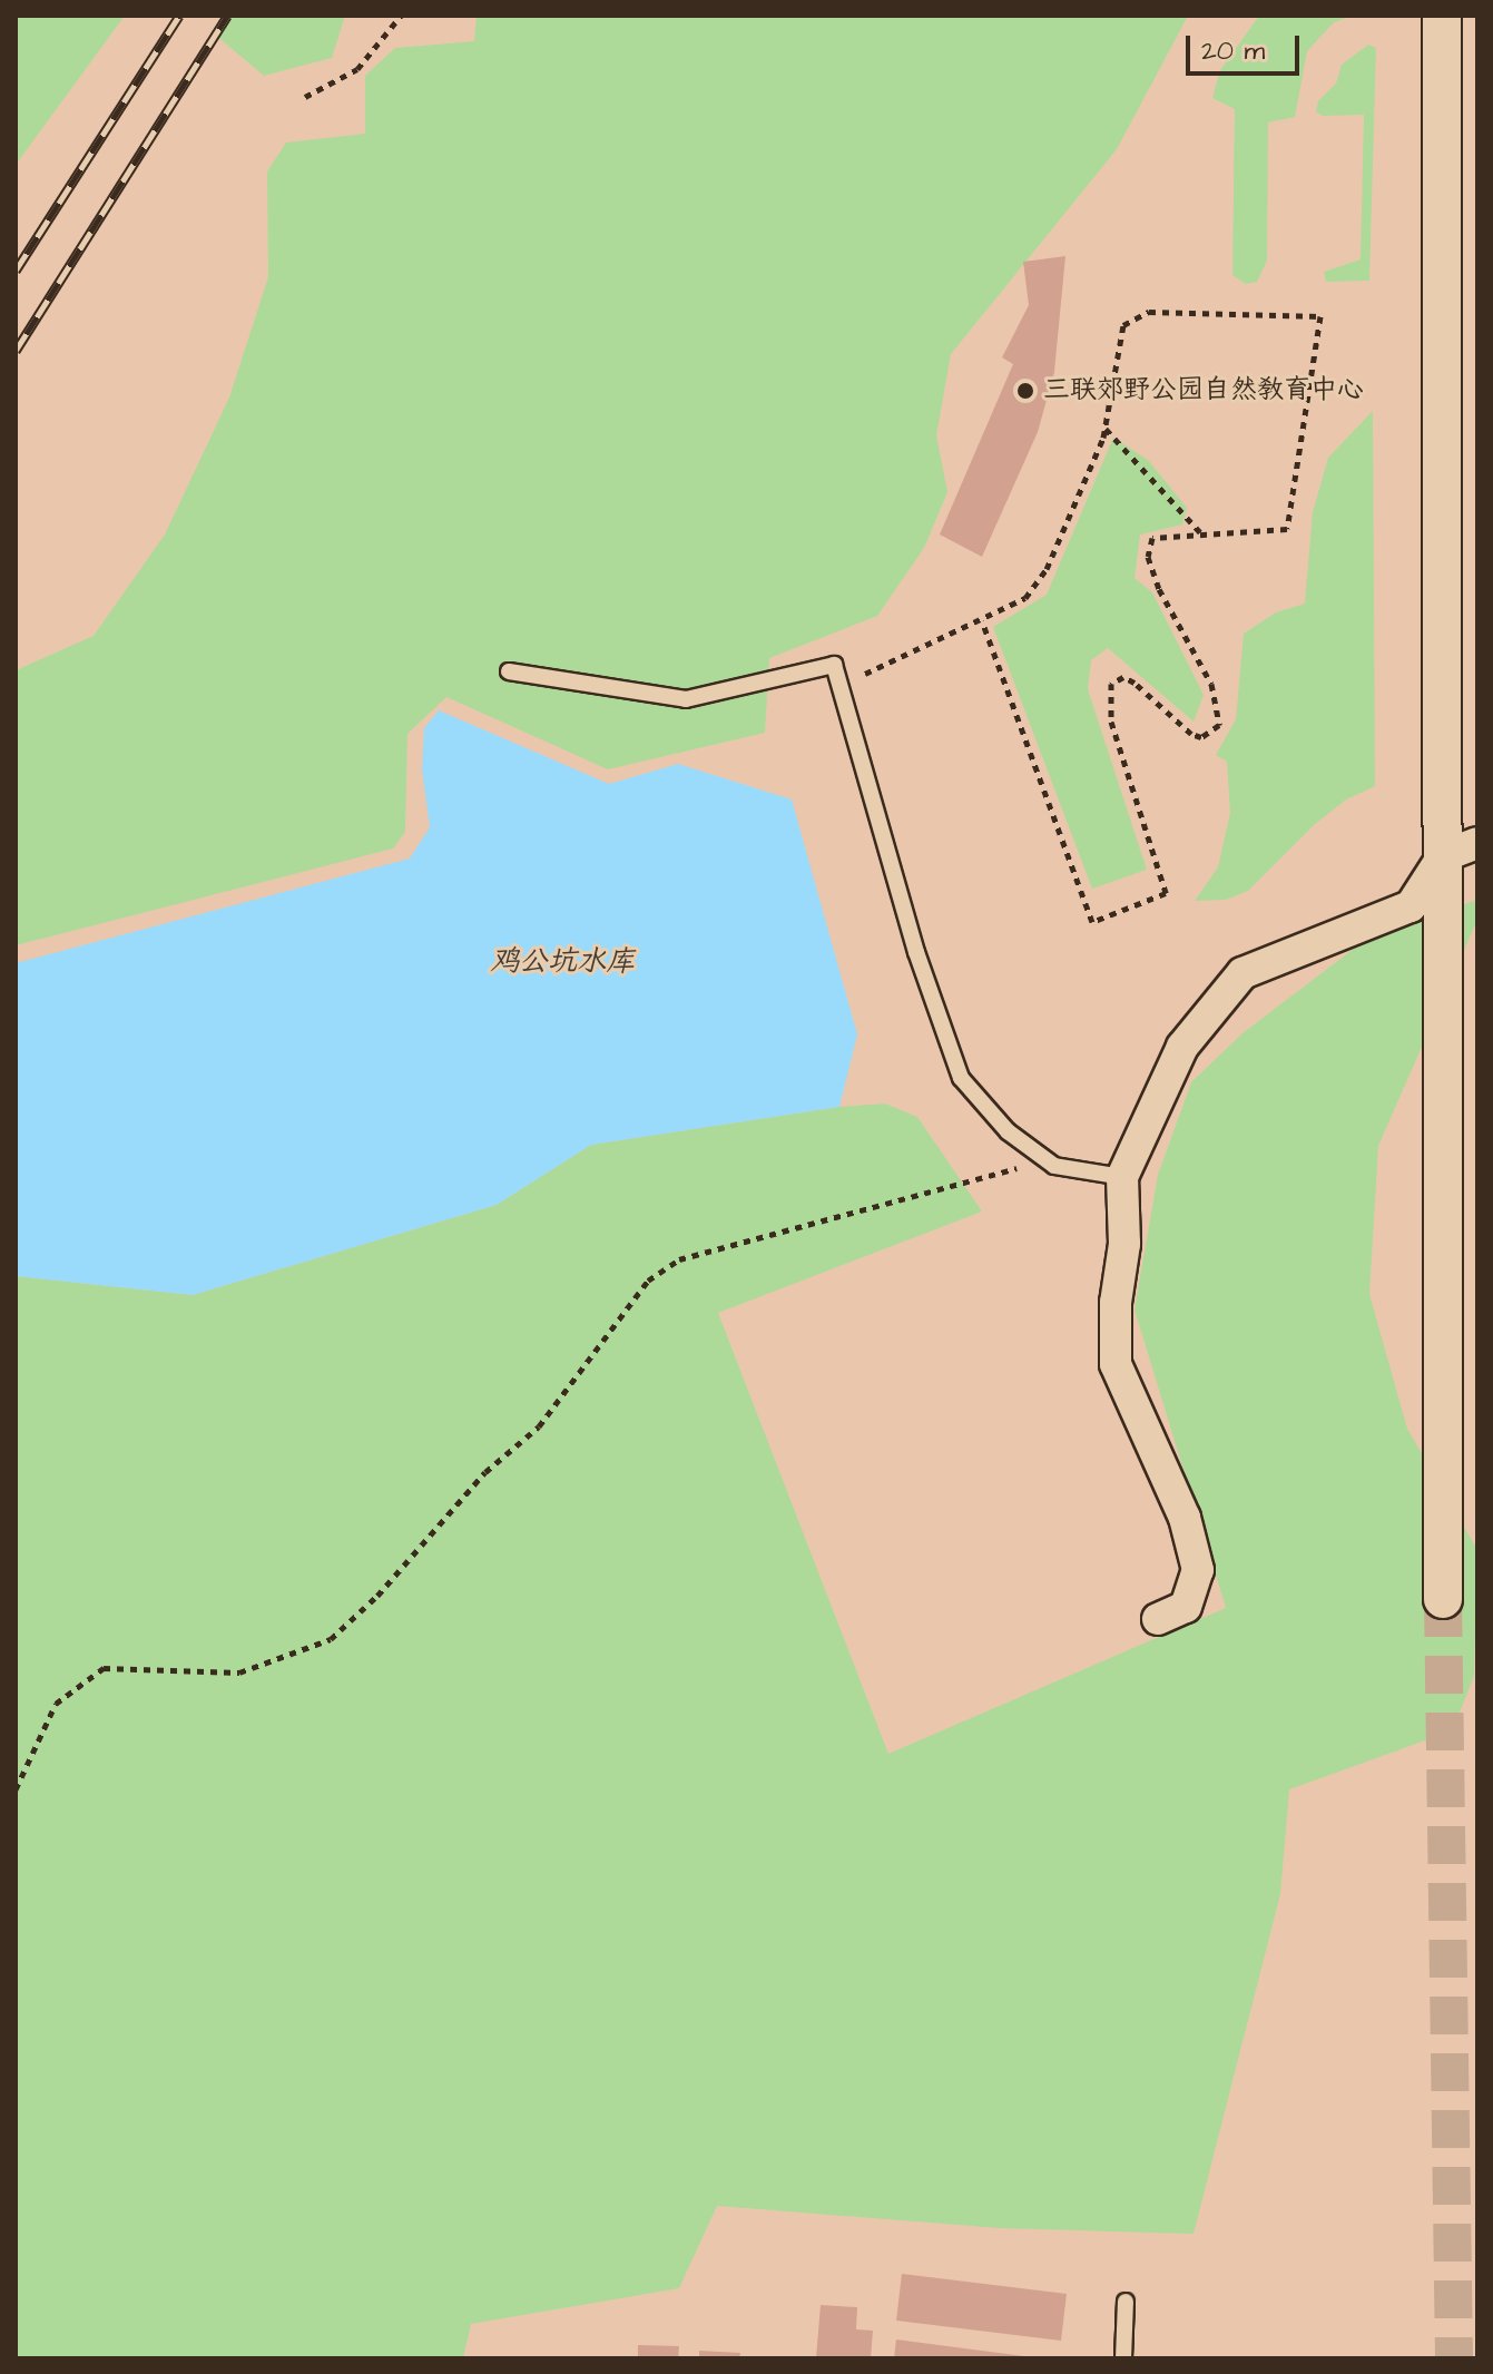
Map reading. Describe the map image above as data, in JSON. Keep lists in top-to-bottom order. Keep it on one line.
{"water":["鸡公坑水库"],"places":["三联郊野公园自然教育中心"],"scale_bar":"20 m"}
